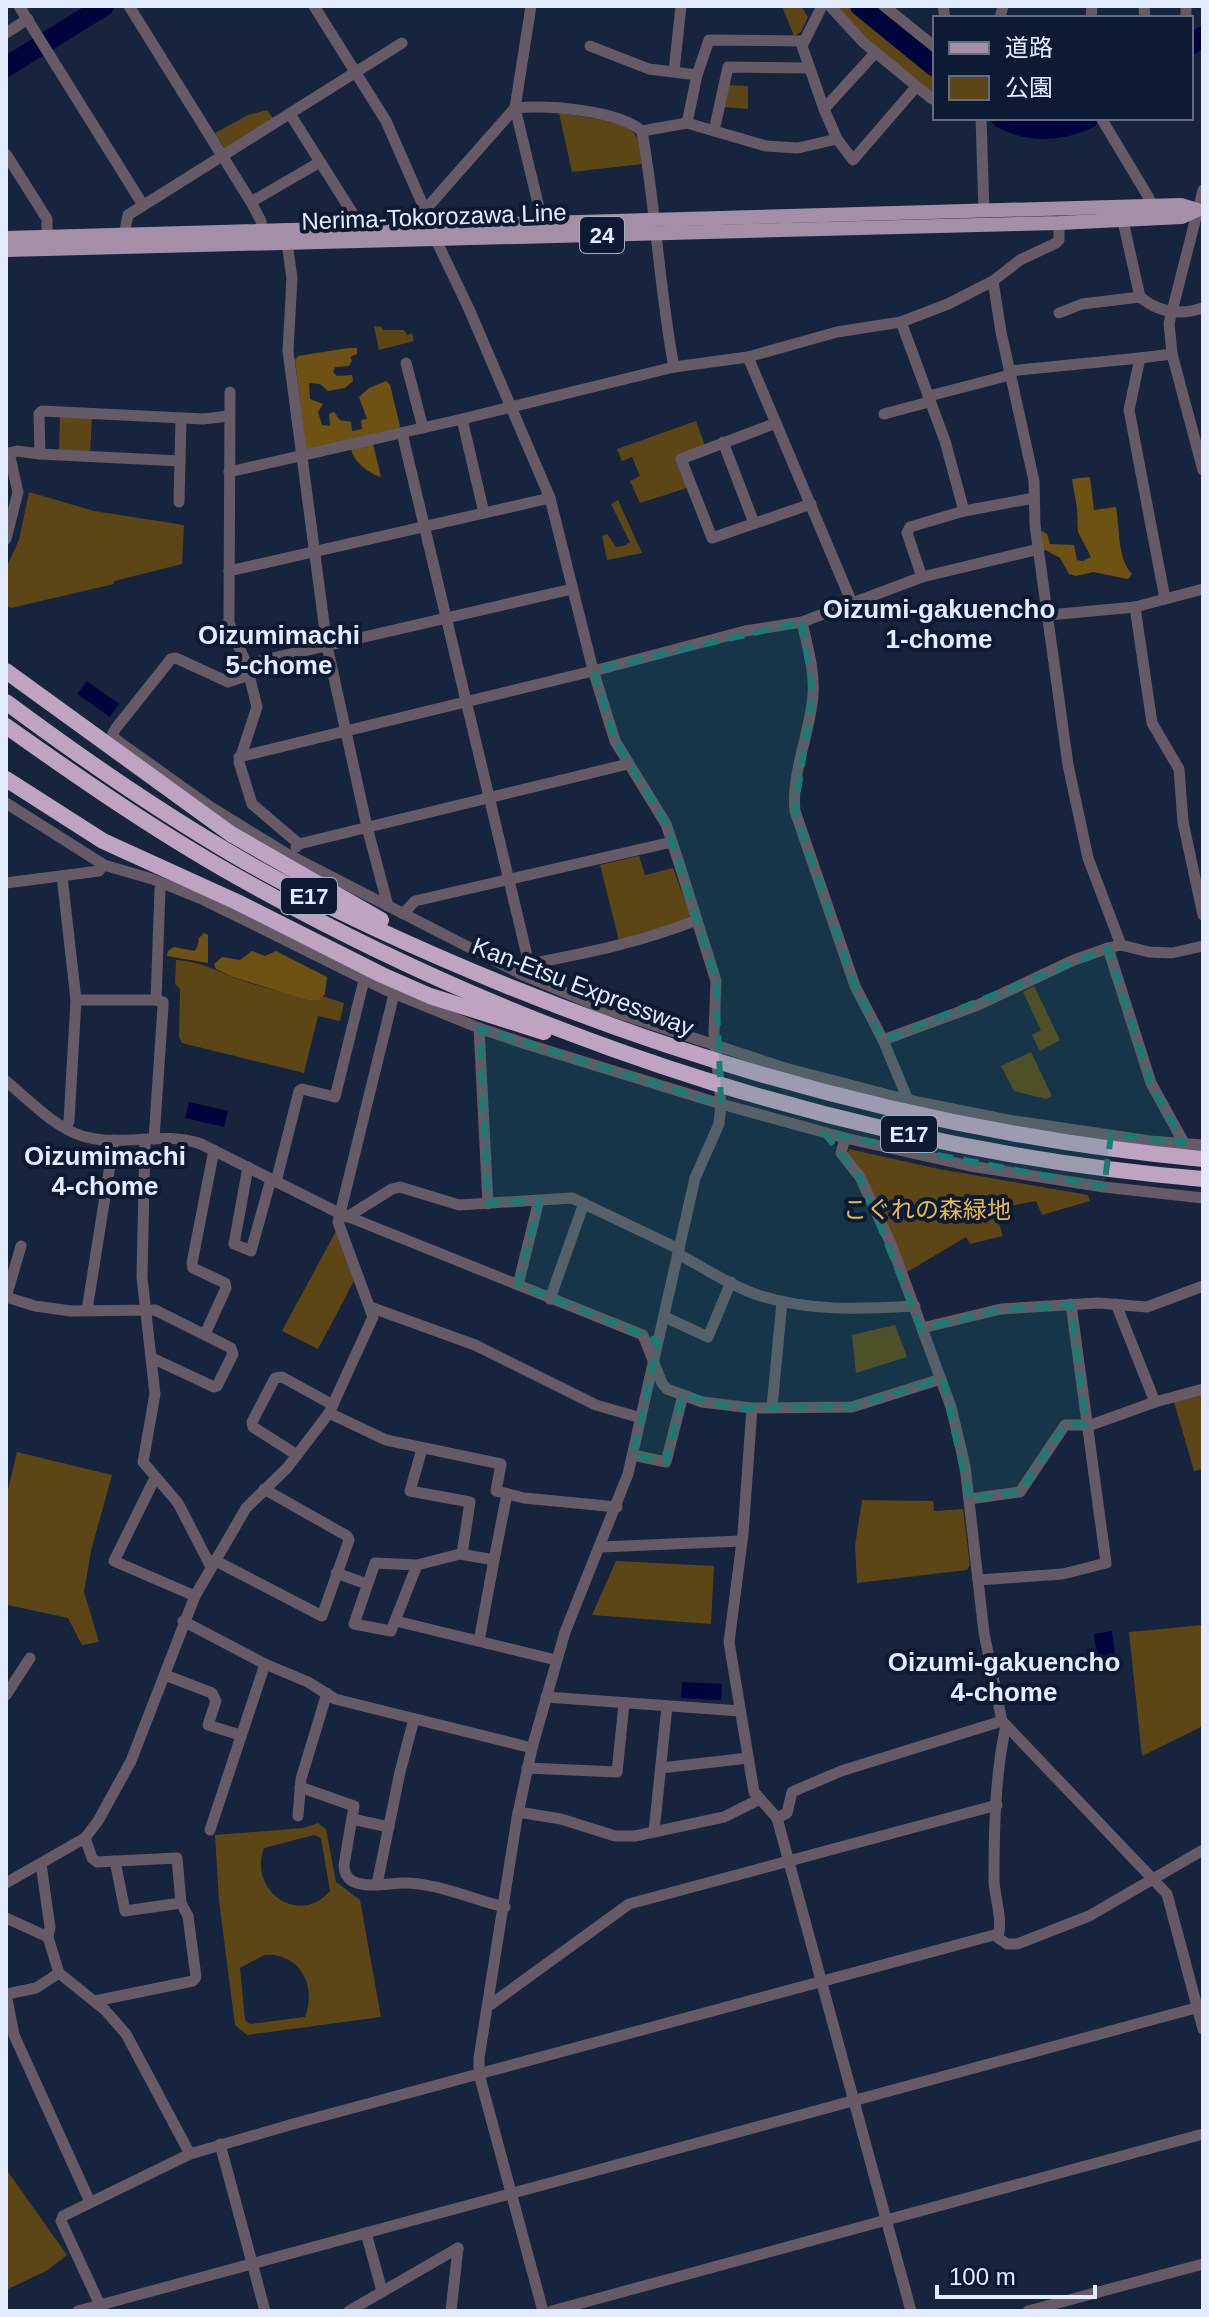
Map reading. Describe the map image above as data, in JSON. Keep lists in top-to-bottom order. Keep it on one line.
{"streets":{"highway":["E17","Kan-Etsu Expressway"],"main road":["Nerima-Tokorozawa Line","24"]},"crossings":[["Nerima-Tokorozawa Line","24"]],"districts":["Oizumi-gakuencho 1-chome","Oizumimachi 5-chome","Oizumimachi 4-chome","Oizumi-gakuencho 4-chome"],"parks":["こぐれの森緑地"],"legend":["道路","公園"],"scale_bar":"100 m"}
